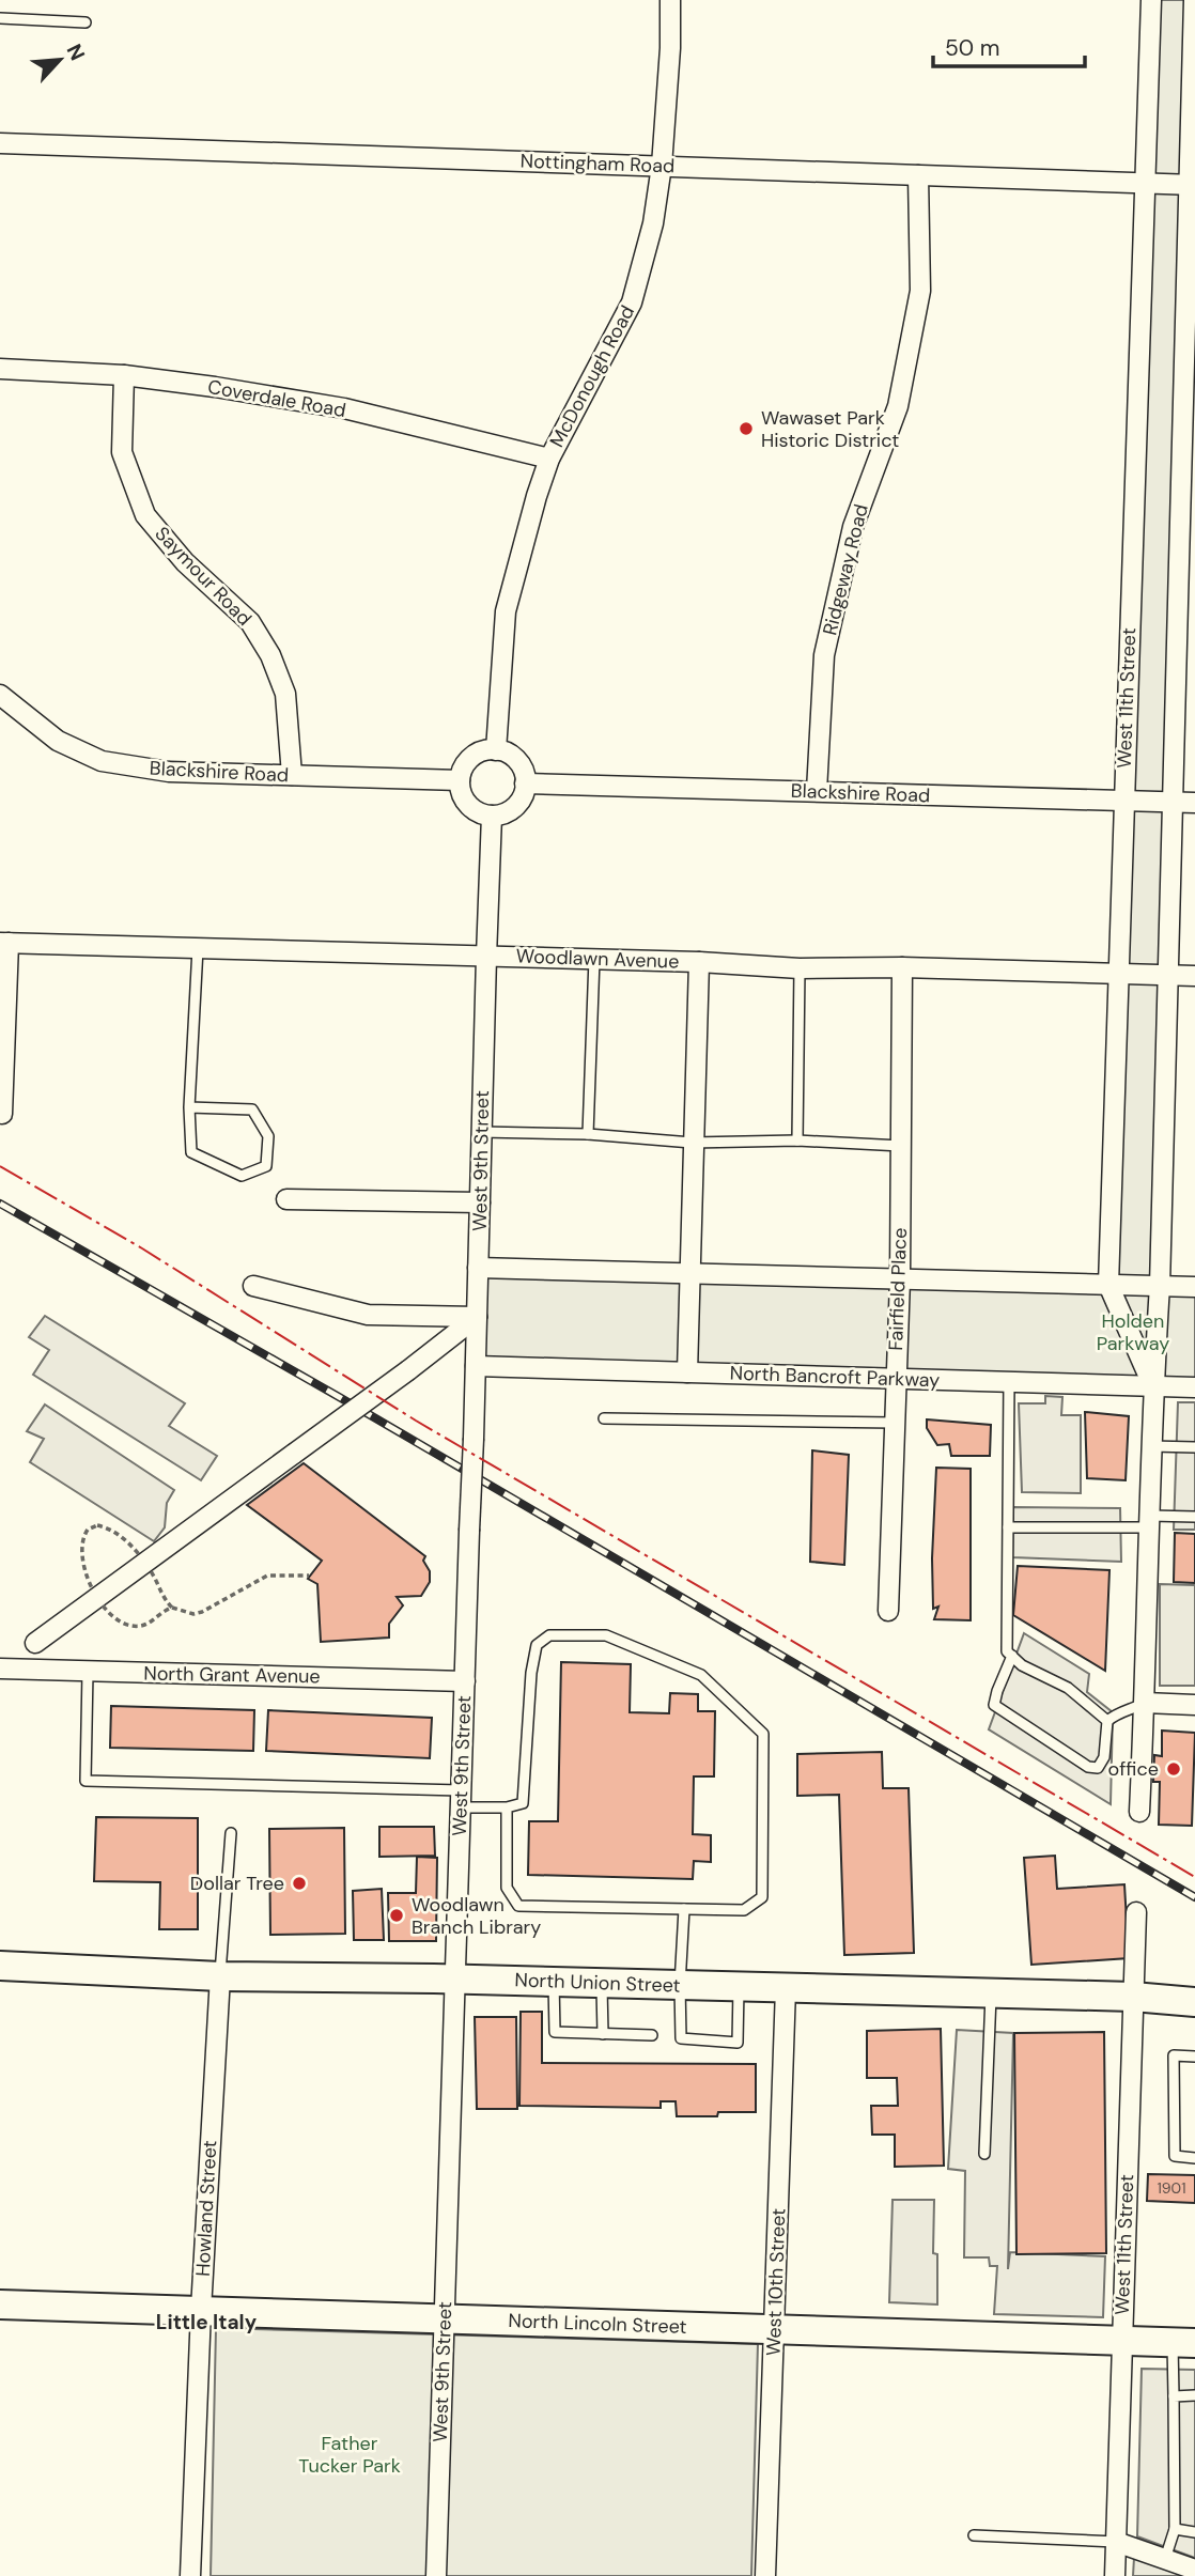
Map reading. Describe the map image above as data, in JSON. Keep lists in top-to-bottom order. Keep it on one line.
{"streets":{"main road":["North Union Street","North Lincoln Street"],"street":["Nottingham Road","McDonough Road","Coverdale Road","Ridgeway Road","Saymour Road","West 11th Street","Blackshire Road","Woodlawn Avenue","West 9th Street","Fairfield Place","North Bancroft Parkway","North Grant Avenue","Howland Street","West 10th Street"]},"crossings":[["Nottingham Road","McDonough Road"],["Nottingham Road","Ridgeway Road"],["Nottingham Road","West 11th Street"],["McDonough Road","Coverdale Road"],["McDonough Road","Blackshire Road"],["Coverdale Road","Saymour Road"],["Ridgeway Road","Blackshire Road"],["Saymour Road","Blackshire Road"],["West 11th Street","Blackshire Road"],["West 11th Street","Woodlawn Avenue"],["West 11th Street","North Bancroft Parkway"],["West 11th Street","North Union Street"],["West 11th Street","North Lincoln Street"],["Woodlawn Avenue","West 9th Street"],["Woodlawn Avenue","Fairfield Place"],["West 9th Street","North Bancroft Parkway"],["West 9th Street","North Grant Avenue"],["West 9th Street","North Union Street"],["West 9th Street","North Lincoln Street"],["Fairfield Place","North Bancroft Parkway"],["North Union Street","Howland Street"],["North Union Street","West 10th Street"],["Howland Street","North Lincoln Street"],["West 10th Street","North Lincoln Street"]],"districts":["Little Italy"],"parks":["Holden Parkway","Father Tucker Park"],"places":["Wawaset Park Historic District","office","Dollar Tree","Woodlawn Branch Library"],"house_numbers":["1901"],"scale_bar":"50 m","north":"top right"}
